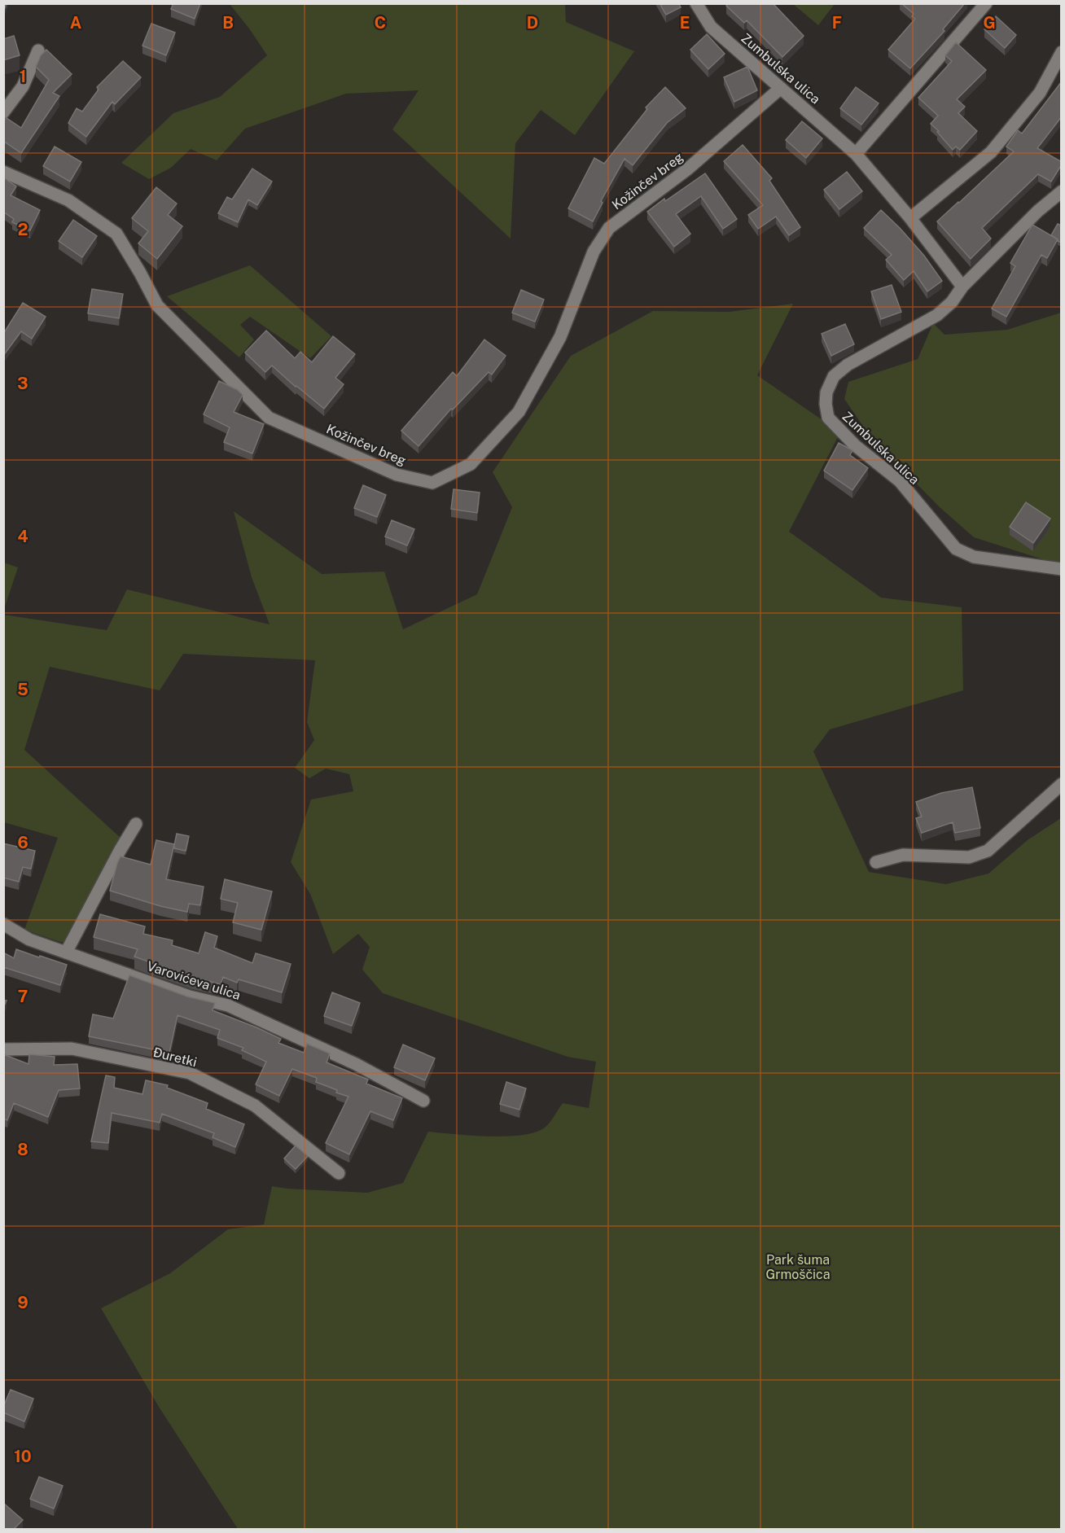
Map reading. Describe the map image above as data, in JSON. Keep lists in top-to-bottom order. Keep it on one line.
{"streets":{"street":["Zumbulska ulica","Kožinčev breg","Varovićeva ulica","Đuretki"]},"crossings":[["Zumbulska ulica","Kožinčev breg"]],"parks":["Park šuma Grmoščica"],"grid":{"columns":["A","B","C","D","E","F","G"],"rows":["1","2","3","4","5","6","7","8","9","10"]}}
